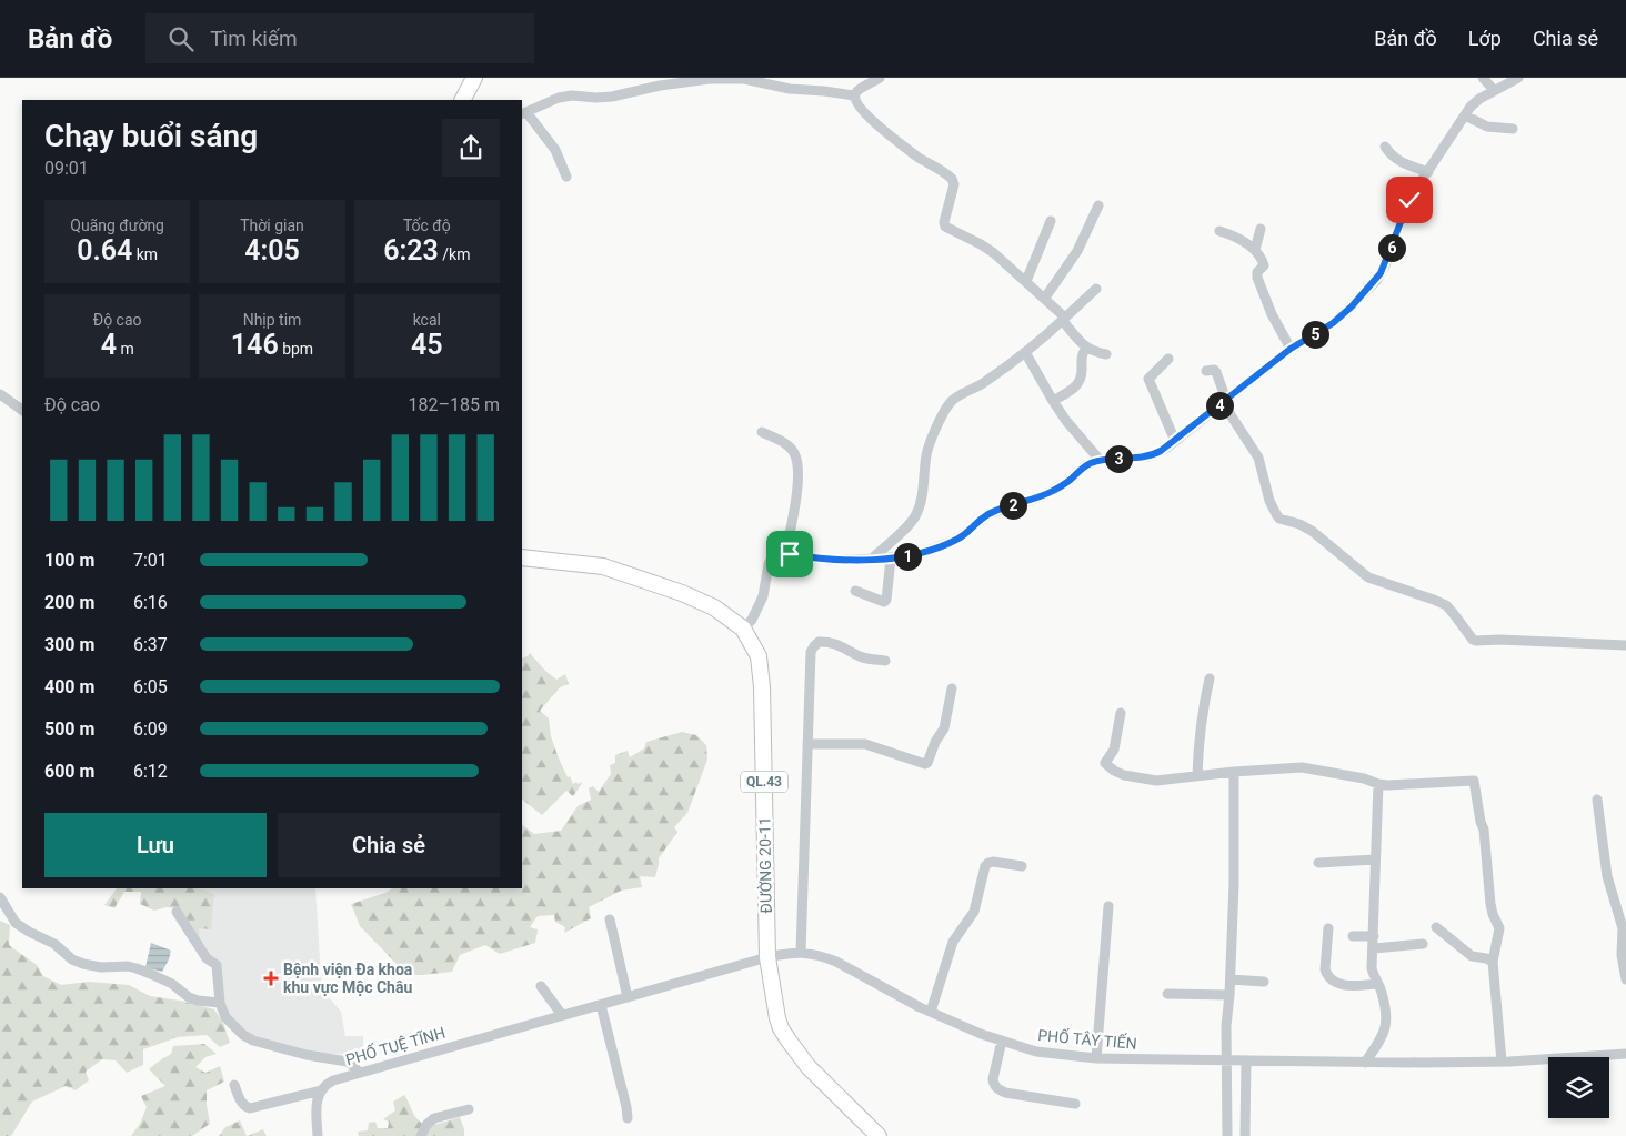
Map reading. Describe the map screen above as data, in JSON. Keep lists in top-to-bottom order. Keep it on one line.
{"streets":{"highway":["QL.43","ĐƯỜNG 20-11"],"street":["PHỐ TÂY TIẾN","PHỐ TUỆ TĨNH"]},"crossings":[["ĐƯỜNG 20-11","PHỐ TÂY TIẾN"]],"places":{"health":["Bệnh viện Đa khoa khu vực Mộc Châu"]},"page":{"header":"Bản đồ","search":"Tìm kiếm","nav":["Bản đồ","Lớp","Chia sẻ"],"heading":["Chạy buổi sáng","09:01"],"stats":[["Quãng đường","0.64 km"],["Thời gian","4:05"],["Tốc độ","6:23 /km"],["Độ cao","4 m"],["Nhịp tim","146 bpm"],["kcal","45"]],"pins":["6","5","4","3","2","1"],"chart":["Độ cao","182–185 m"],"list":[{"name":"100 m","note":"7:01"},{"name":"200 m","note":"6:16"},{"name":"300 m","note":"6:37"},{"name":"400 m","note":"6:05"},{"name":"500 m","note":"6:09"},{"name":"600 m","note":"6:12"}],"buttons":["Lưu","Chia sẻ"]}}
